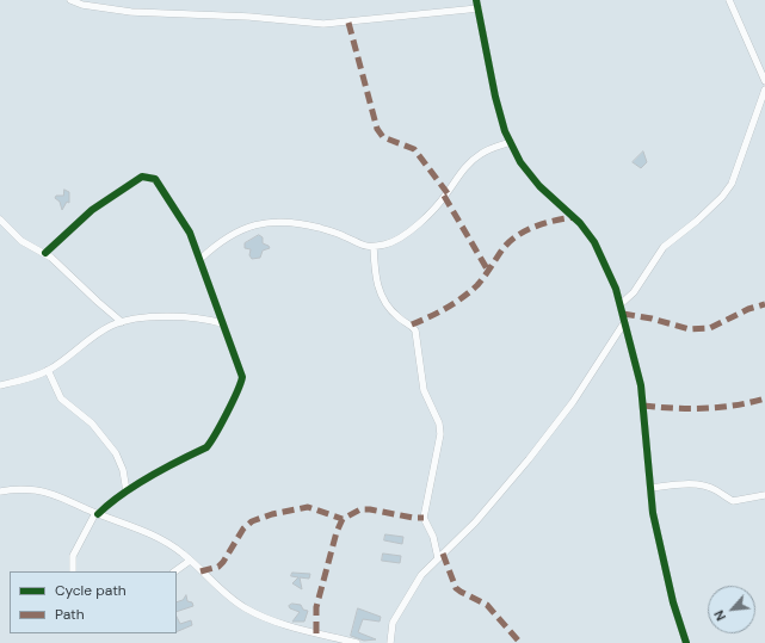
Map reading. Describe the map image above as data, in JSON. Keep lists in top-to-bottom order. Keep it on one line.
{"legend":["Cycle path","Path"],"north":"bottom left"}
